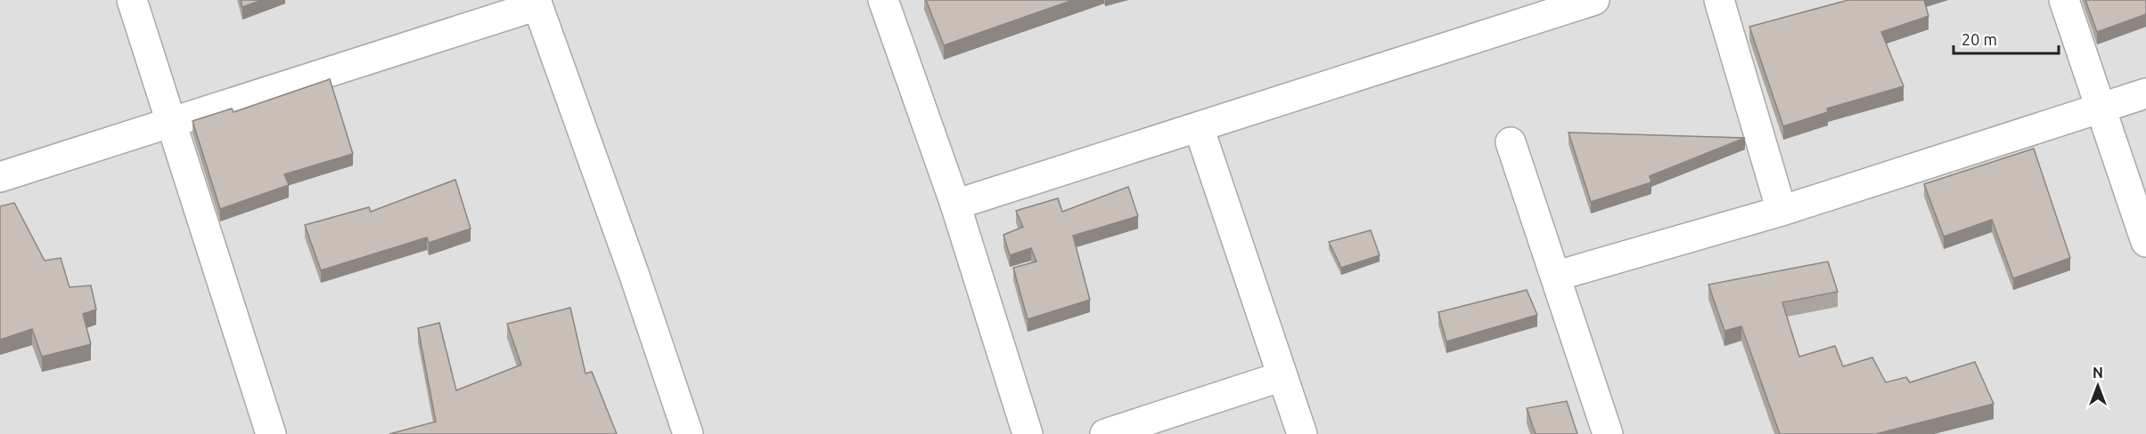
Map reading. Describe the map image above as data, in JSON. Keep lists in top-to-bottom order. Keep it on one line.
{"scale_bar":"20 m","north":"top"}
